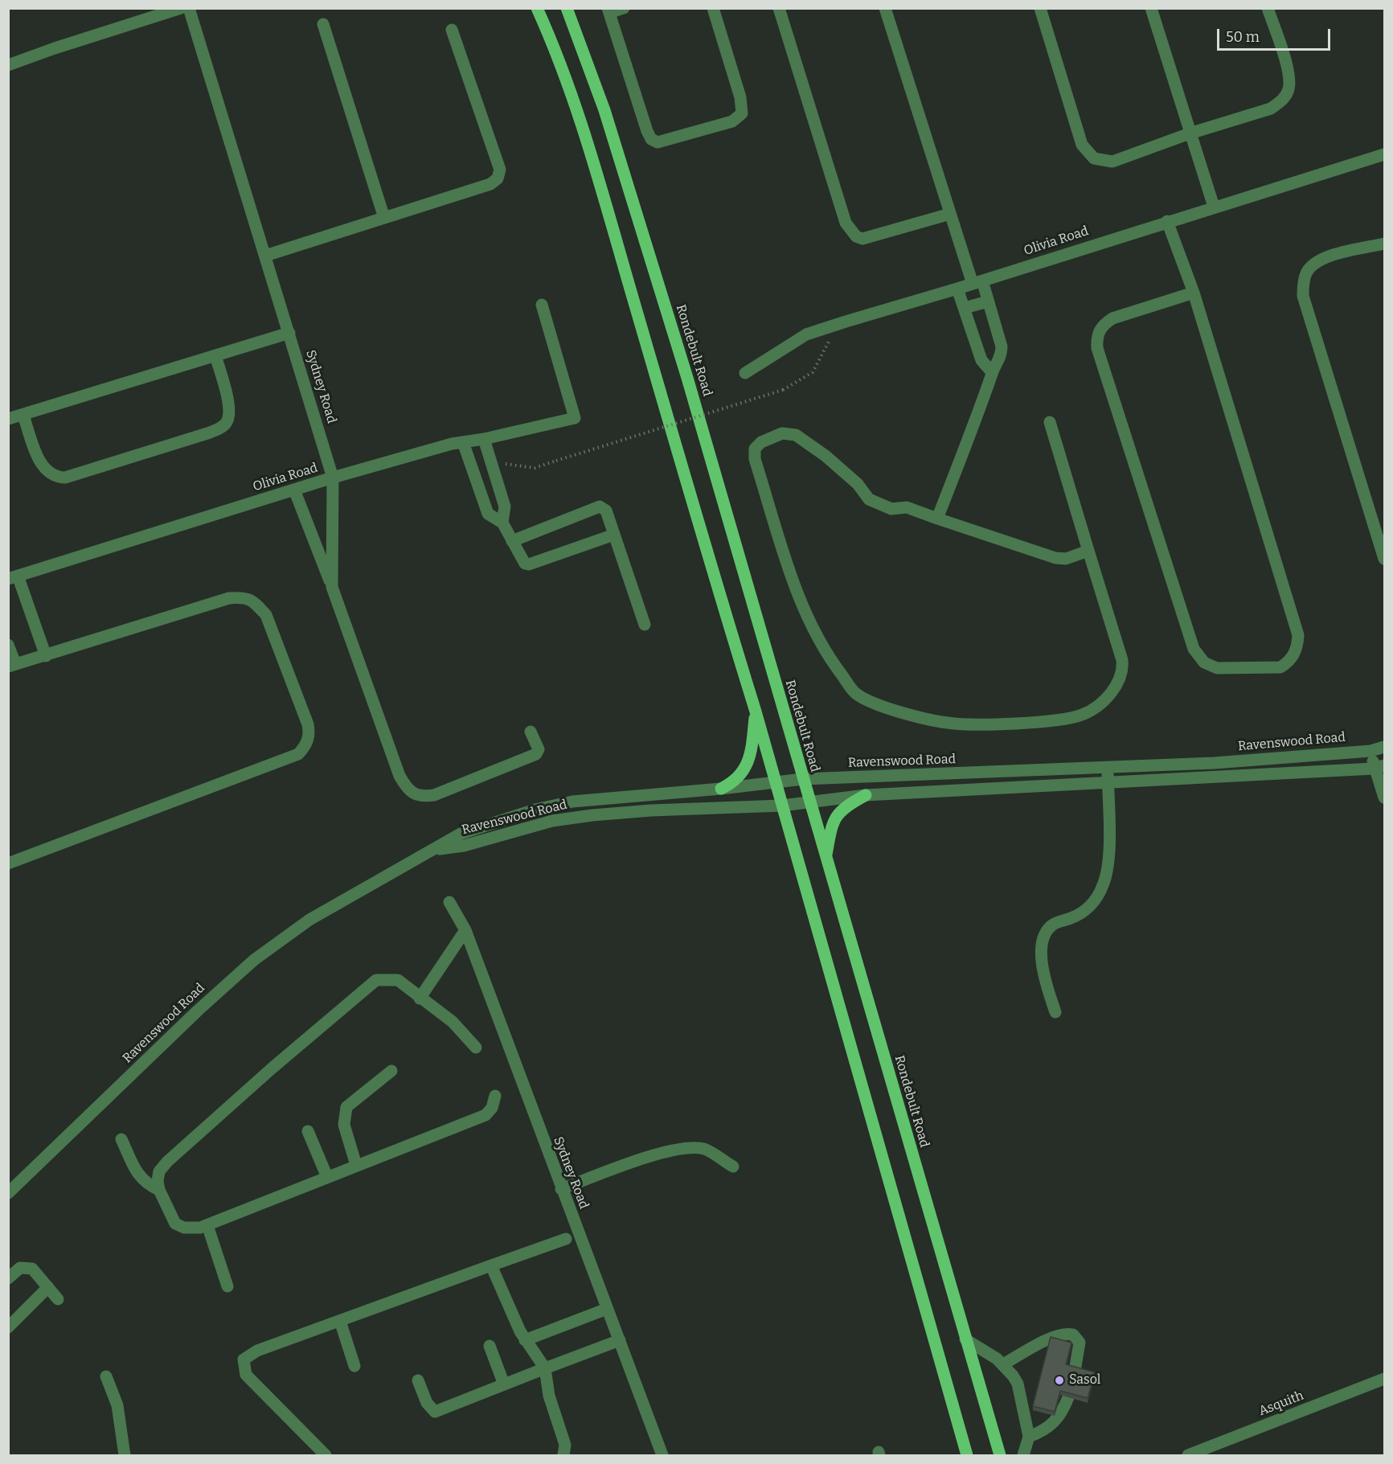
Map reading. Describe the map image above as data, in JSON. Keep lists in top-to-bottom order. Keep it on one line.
{"streets":{"main road":["Rondebult Road"],"street":["Olivia Road","Sydney Road","Ravenswood Road","Asquith"]},"crossings":[["Olivia Road","Sydney Road"],["Rondebult Road","Ravenswood Road"]],"places":["Sasol"],"scale_bar":"50 m"}
